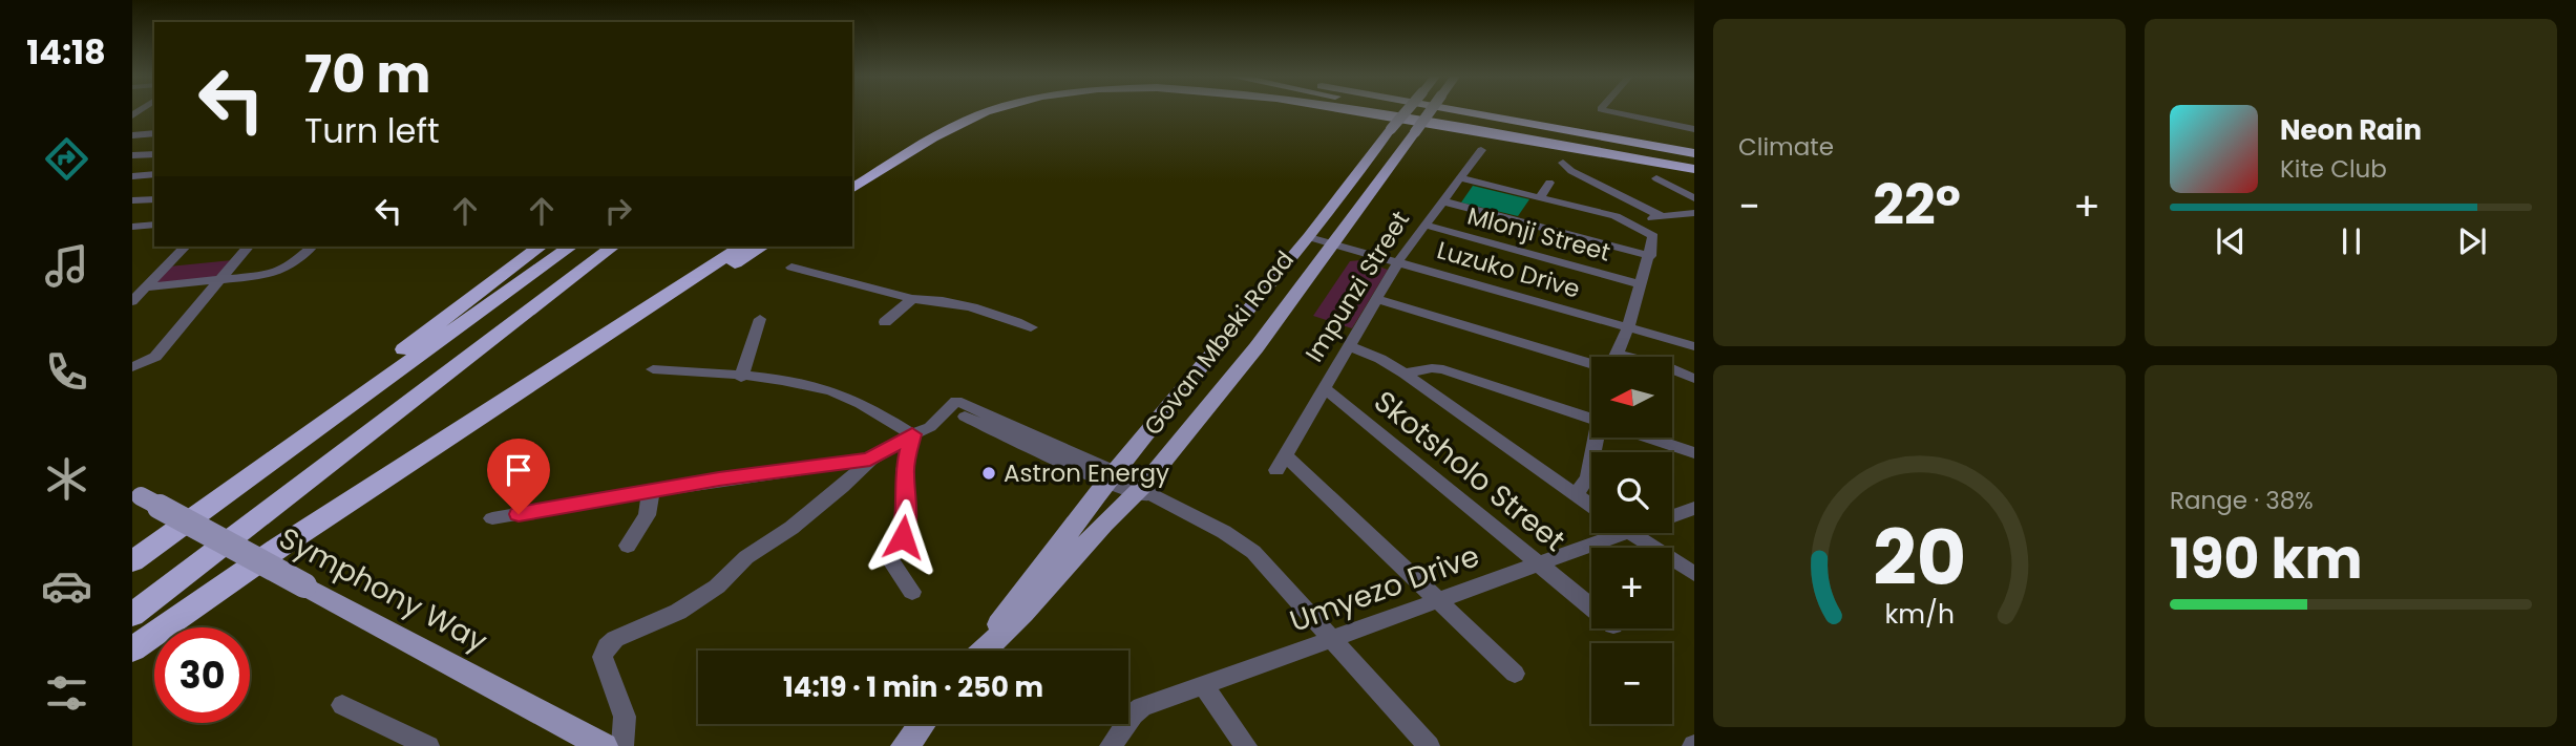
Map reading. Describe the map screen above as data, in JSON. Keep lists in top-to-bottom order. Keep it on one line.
{"streets":{"main road":["Govan Mbeki Road","Symphony Way"],"street":["Mlonji Street","Luzuko Drive","Impunzi Street","Skotsholo Street","Umyezo Drive"]},"crossings":[["Mlonji Street","Impunzi Street"],["Luzuko Drive","Impunzi Street"],["Luzuko Drive","Govan Mbeki Road"],["Impunzi Street","Skotsholo Street"],["Impunzi Street","Umyezo Drive"],["Skotsholo Street","Umyezo Drive"]],"places":["Astron Energy"],"north":"left","page":{"tabs":"14:18","tile":["Climate",["Range · 38%","190 km"]],"turn":["70 m","Turn left"],"song":["Neon Rain","Kite Club"],"heat":["−","22°","+"],"map_buttons":["+","−"],"limit":"30","trip":"14:19 · 1 min · 250 m","gauge":["20","km/h"]}}
